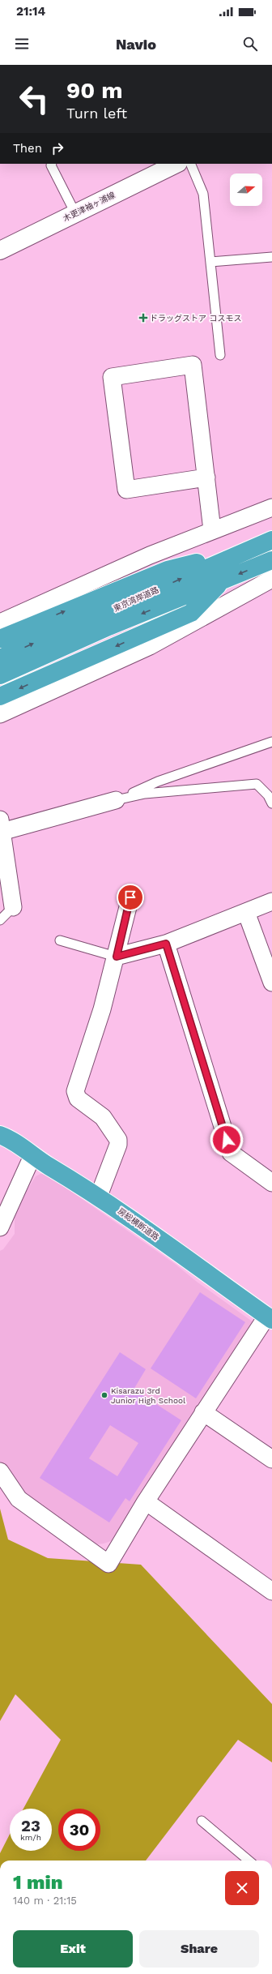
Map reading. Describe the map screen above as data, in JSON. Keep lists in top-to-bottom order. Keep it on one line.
{"streets":{"highway":["東京湾岸道路","房総横断道路"],"main road":["木更津袖ヶ浦線"]},"places":{"health":["ドラッグストア コスモス"],"other":["Kisarazu 3rd Junior High School"]},"north":"right","page":{"status":"21:14","header":"Navio","turn":["90 m","Turn left"],"then":"Then","speed":"23 km/h","limit":"30","heading":["1 min","140 m · 21:15"],"buttons":["Exit","Share"]}}
